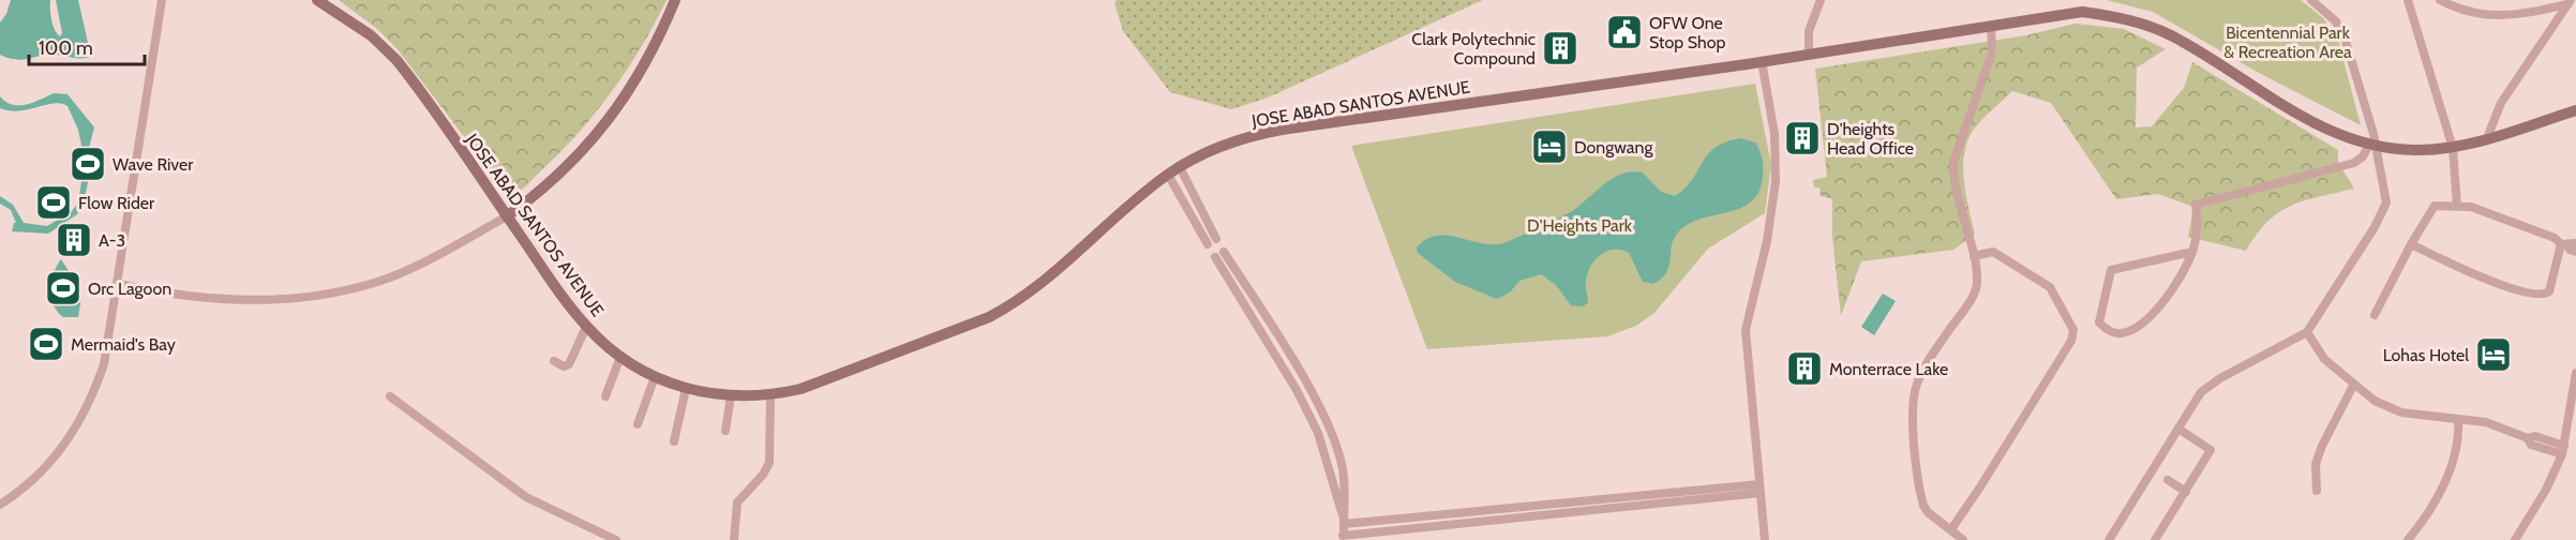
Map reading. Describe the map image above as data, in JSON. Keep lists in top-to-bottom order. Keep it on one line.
{"streets":{"main road":["JOSE ABAD SANTOS AVENUE"]},"parks":["Bicentennial Park & Recreation Area","D'Heights Park"],"places":{"public building":["OFW One Stop Shop"],"building":["Clark Polytechnic Compound","D'heights Head Office","A-3","Monterrace Lake"],"hotel":["Dongwang","Lohas Hotel"],"sports":["Wave River","Flow Rider","Orc Lagoon","Mermaid's Bay"]},"scale_bar":"100 m"}
